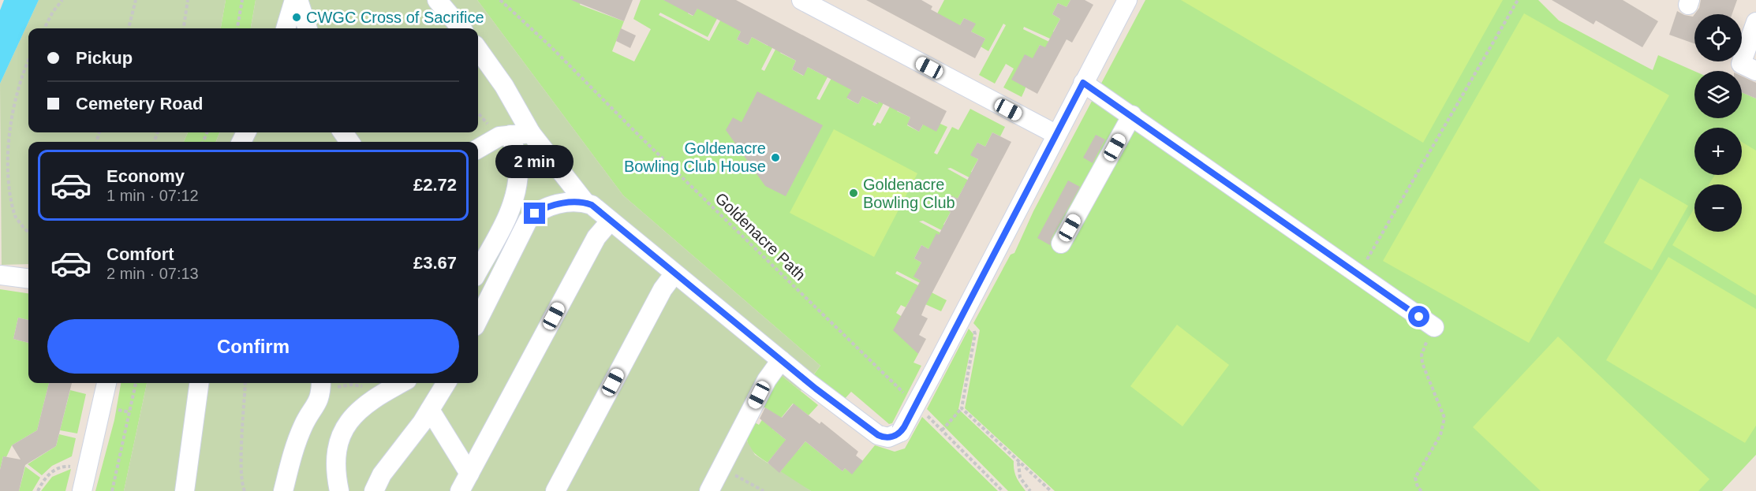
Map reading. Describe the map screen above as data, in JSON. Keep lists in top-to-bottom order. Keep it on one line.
{"streets":{"path":["Goldenacre Path"]},"places":["CWGC Cross of Sacrifice","Goldenacre Bowling Club House","Goldenacre Bowling Club"],"page":{"map_buttons":["+","−"],"banner":["Pickup","Cemetery Road"],"bubble":"2 min","list":[{"name":"Economy","note":"1 min · 07:12","value":"£2.72"},{"name":"Comfort","note":"2 min · 07:13","value":"£3.67"}],"buttons":"Confirm"}}
